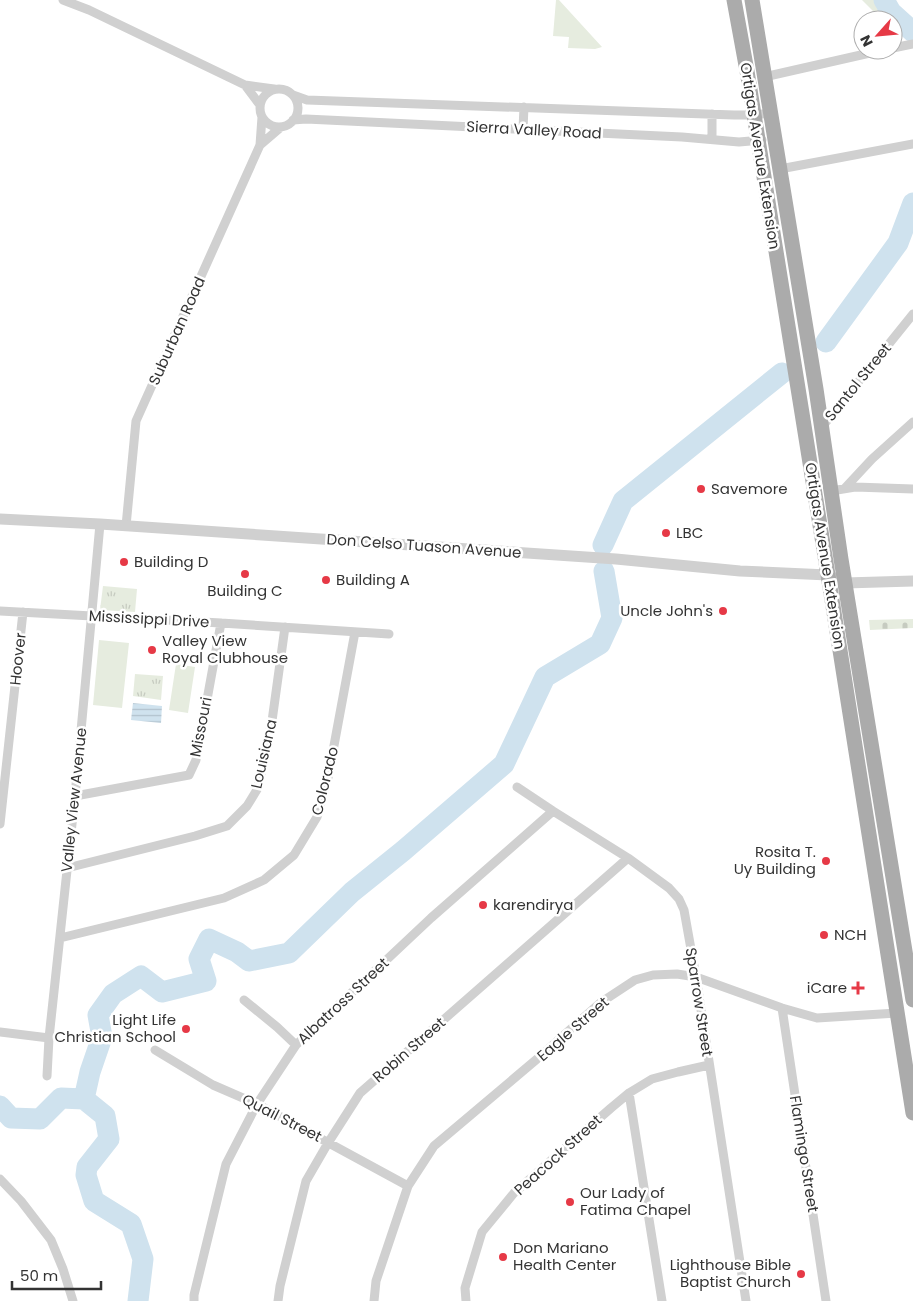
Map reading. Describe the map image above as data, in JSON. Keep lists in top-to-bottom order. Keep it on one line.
{"streets":{"main road":["Ortigas Avenue Extension"],"street":["Sierra Valley Road","Suburban Road","Santol Street","Don Celso Tuason Avenue","Mississippi Drive","Hoover","Missouri","Louisiana","Colorado","Valley View Avenue","Albatross Street","Sparrow Street","Eagle Street","Robin Street","Quail Street","Flamingo Street","Peacock Street"]},"crossings":[["Sierra Valley Road","Ortigas Avenue Extension"],["Sierra Valley Road","Suburban Road"],["Ortigas Avenue Extension","Santol Street"],["Ortigas Avenue Extension","Don Celso Tuason Avenue"],["Ortigas Avenue Extension","Eagle Street"],["Suburban Road","Don Celso Tuason Avenue"],["Don Celso Tuason Avenue","Valley View Avenue"],["Mississippi Drive","Hoover"],["Mississippi Drive","Missouri"],["Mississippi Drive","Louisiana"],["Mississippi Drive","Colorado"],["Mississippi Drive","Valley View Avenue"],["Missouri","Valley View Avenue"],["Louisiana","Valley View Avenue"],["Colorado","Valley View Avenue"],["Albatross Street","Sparrow Street"],["Albatross Street","Quail Street"],["Sparrow Street","Eagle Street"],["Sparrow Street","Robin Street"],["Sparrow Street","Peacock Street"],["Eagle Street","Quail Street"],["Eagle Street","Flamingo Street"],["Robin Street","Quail Street"]],"places":{"other":["Savemore","LBC","Building D","Building C","Building A","Uncle John's","Valley View Royal Clubhouse","Rosita T. Uy Building","karendirya","NCH","Light Life Christian School","Our Lady of Fatima Chapel","Don Mariano Health Center","Lighthouse Bible Baptist Church"],"health":["iCare"]},"scale_bar":"50 m","north":"bottom left"}
